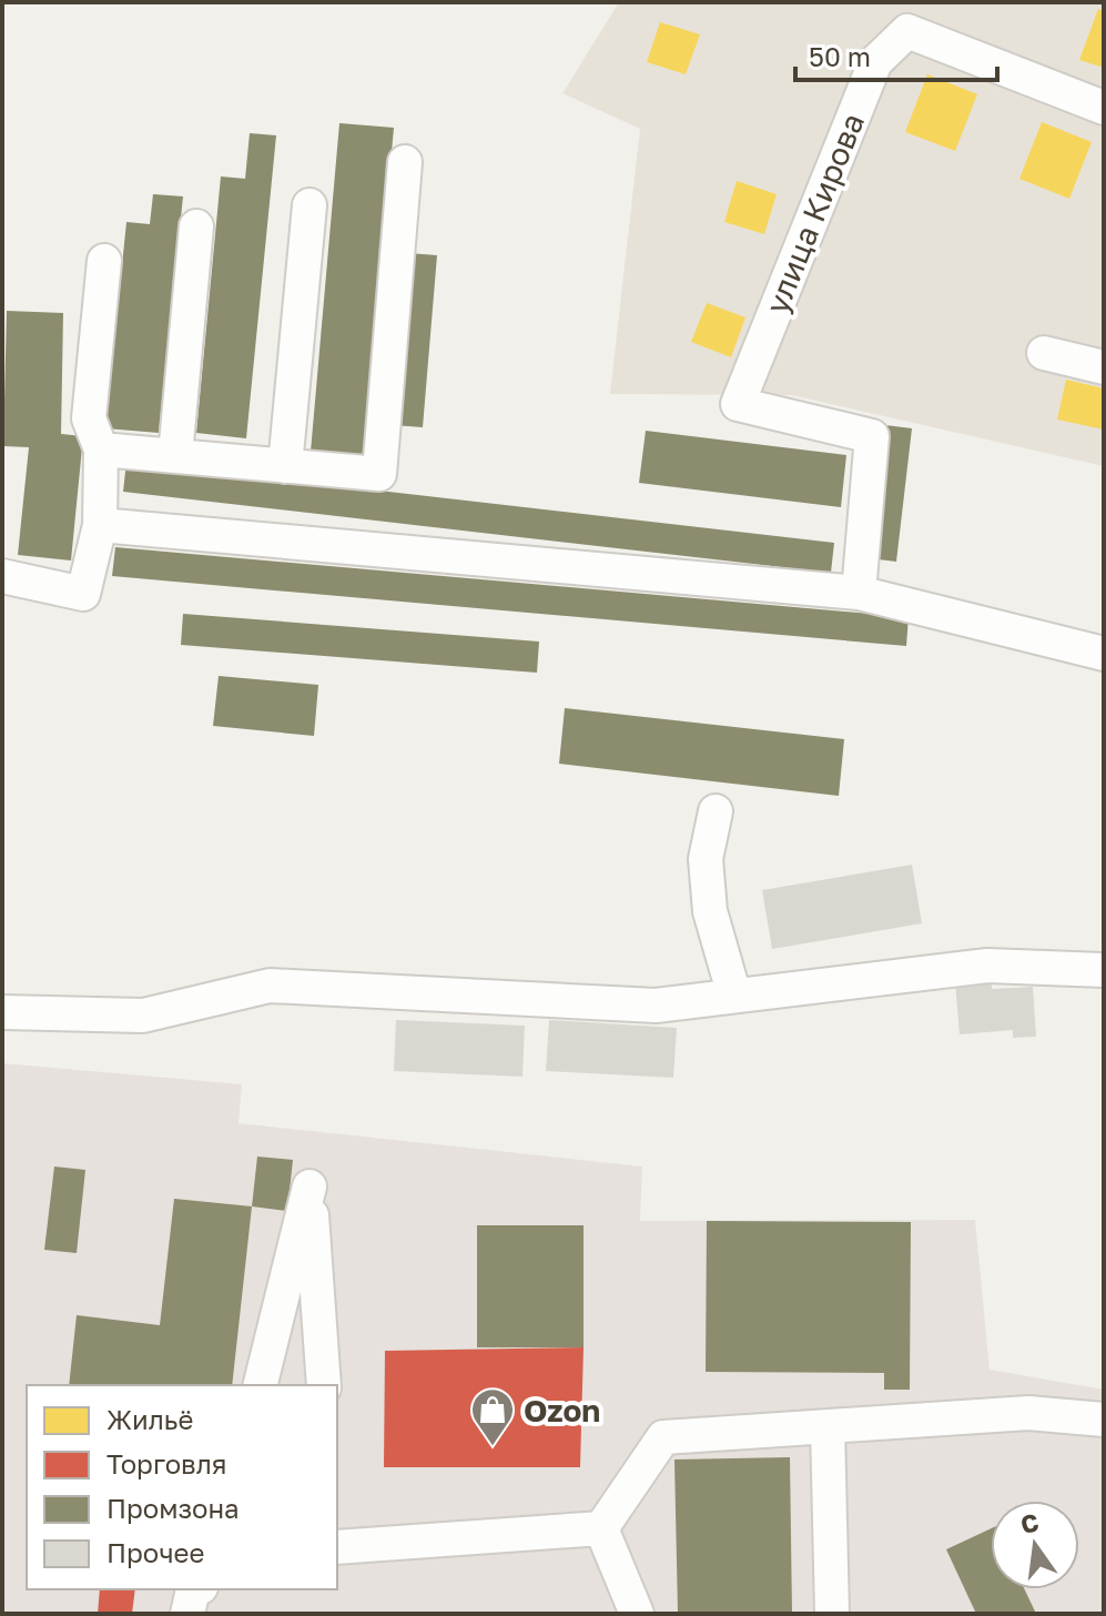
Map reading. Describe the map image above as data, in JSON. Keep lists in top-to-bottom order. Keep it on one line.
{"streets":{"street":["улица Кирова"]},"places":{"shop":["Ozon"]},"legend":["Жильё","Торговля","Промзона","Прочее"],"scale_bar":"50 m","north":"top"}
